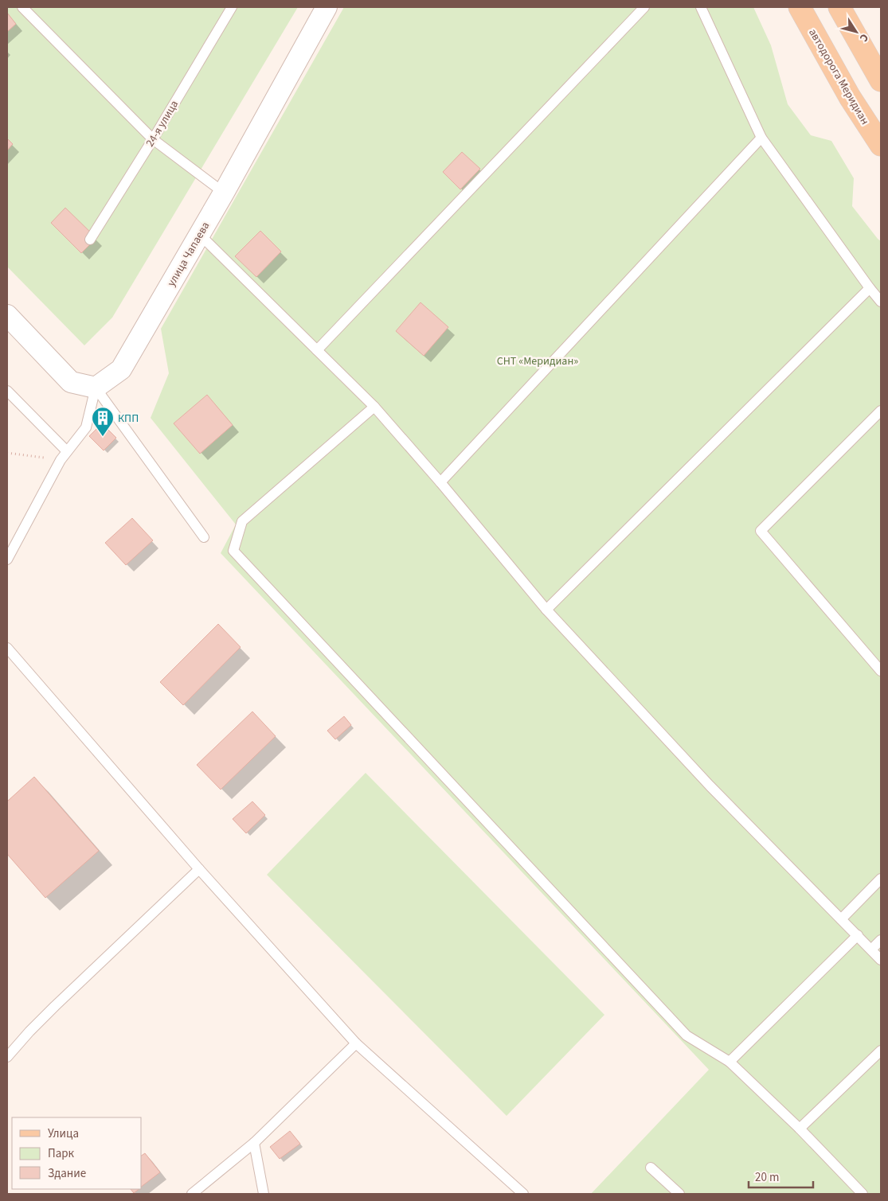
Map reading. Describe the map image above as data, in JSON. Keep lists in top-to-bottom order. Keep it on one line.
{"streets":{"main road":["автодорога Меридиан"],"street":["улица Чапаева"],"lane":["24-я улица"]},"parks":["СНТ «Меридиан»"],"places":{"building":["КПП"]},"legend":["Улица","Парк","Здание"],"scale_bar":"20 m","north":"bottom right"}
